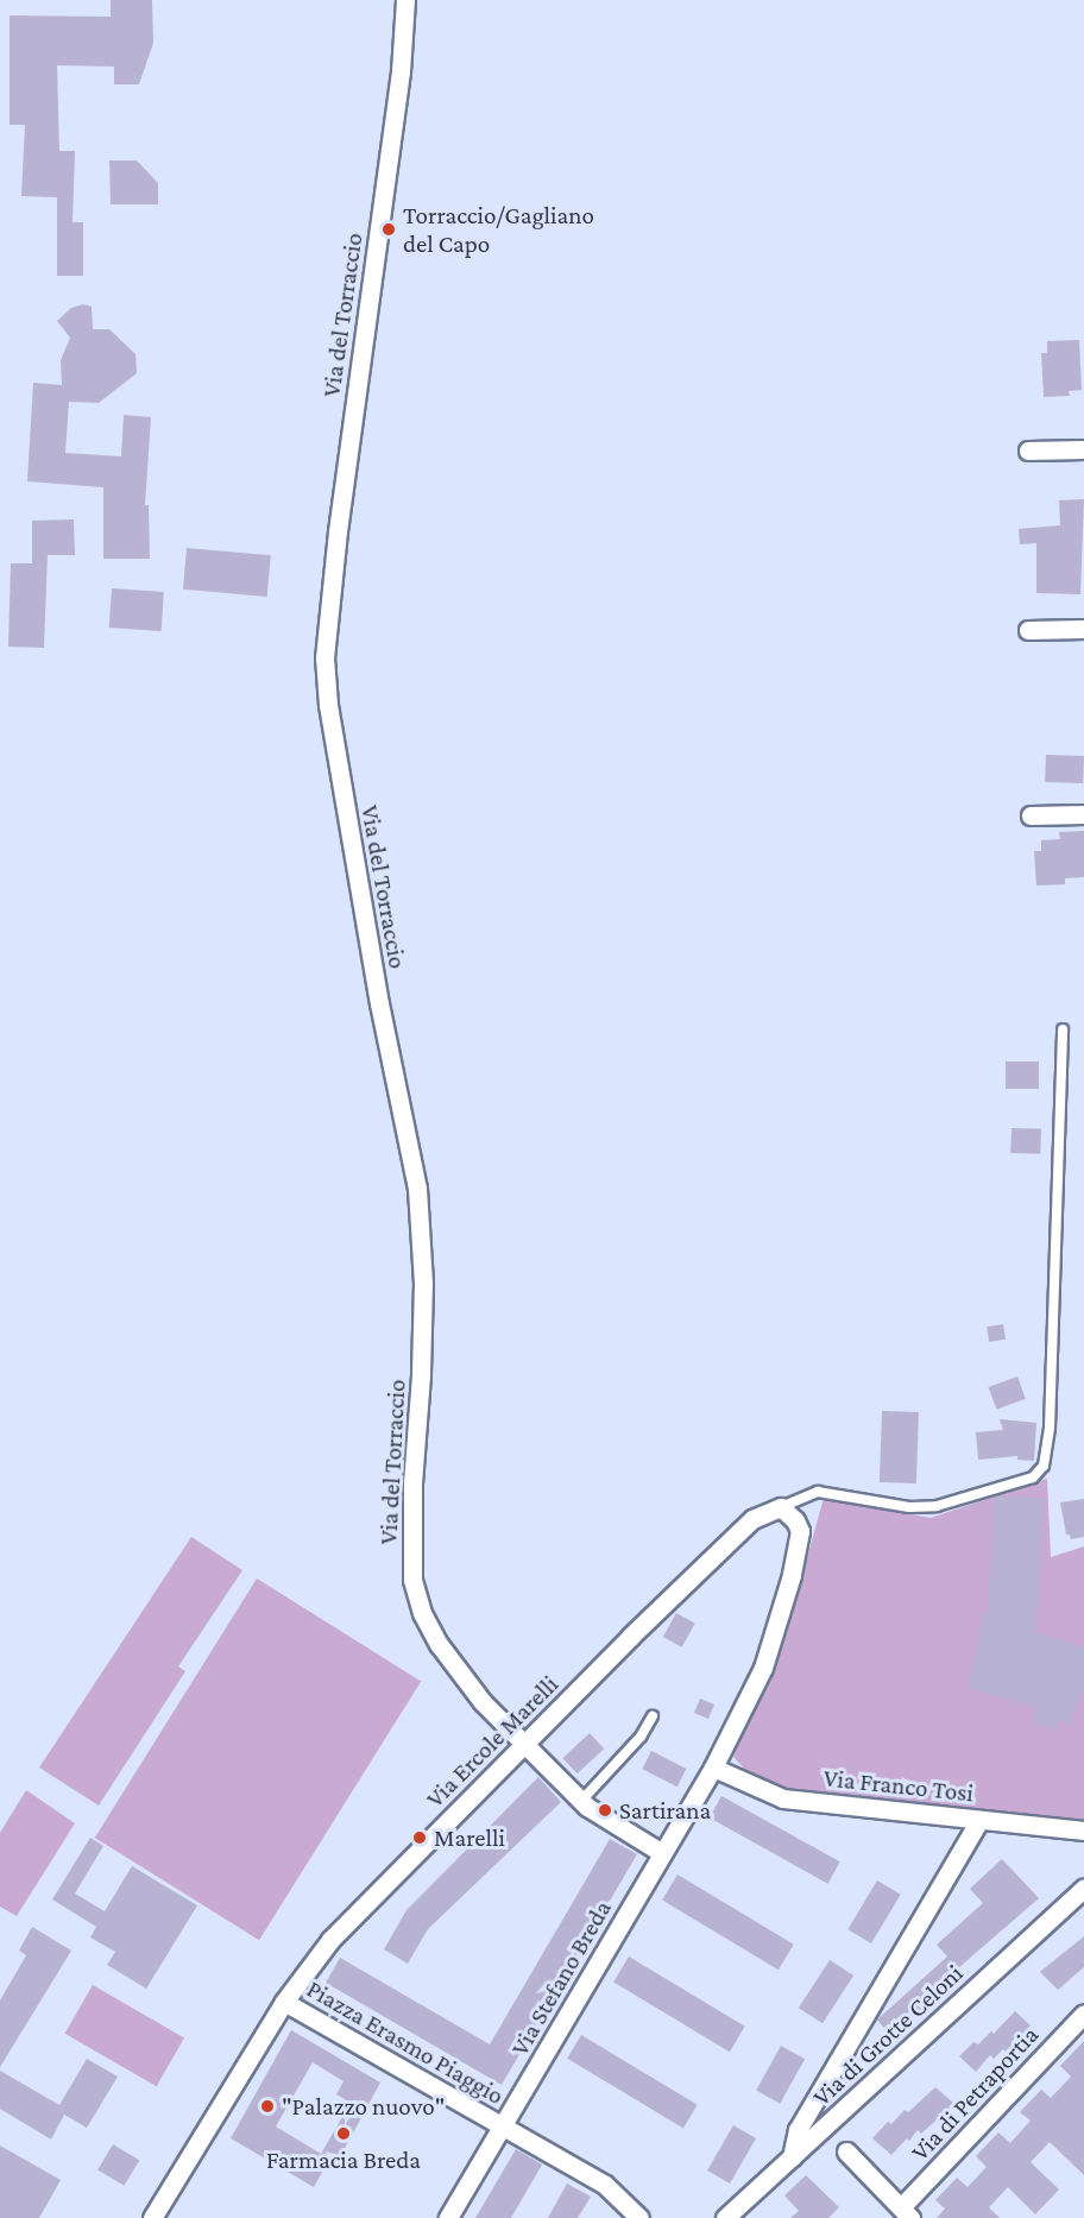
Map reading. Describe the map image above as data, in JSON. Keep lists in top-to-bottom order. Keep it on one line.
{"streets":{"street":["Via del Torraccio","Via Ercole Marelli","Via Franco Tosi","Via Stefano Breda","Via di Grotte Celoni","Piazza Erasmo Piaggio","Via di Petraportia"]},"crossings":[["Via del Torraccio","Via Ercole Marelli"],["Via del Torraccio","Via Stefano Breda"],["Via Ercole Marelli","Via Stefano Breda"],["Via Ercole Marelli","Piazza Erasmo Piaggio"],["Via Franco Tosi","Via Stefano Breda"],["Via Stefano Breda","Piazza Erasmo Piaggio"]],"places":["Torraccio/Gagliano del Capo","Sartirana","Marelli","\"Palazzo nuovo\"","Farmacia Breda"]}
